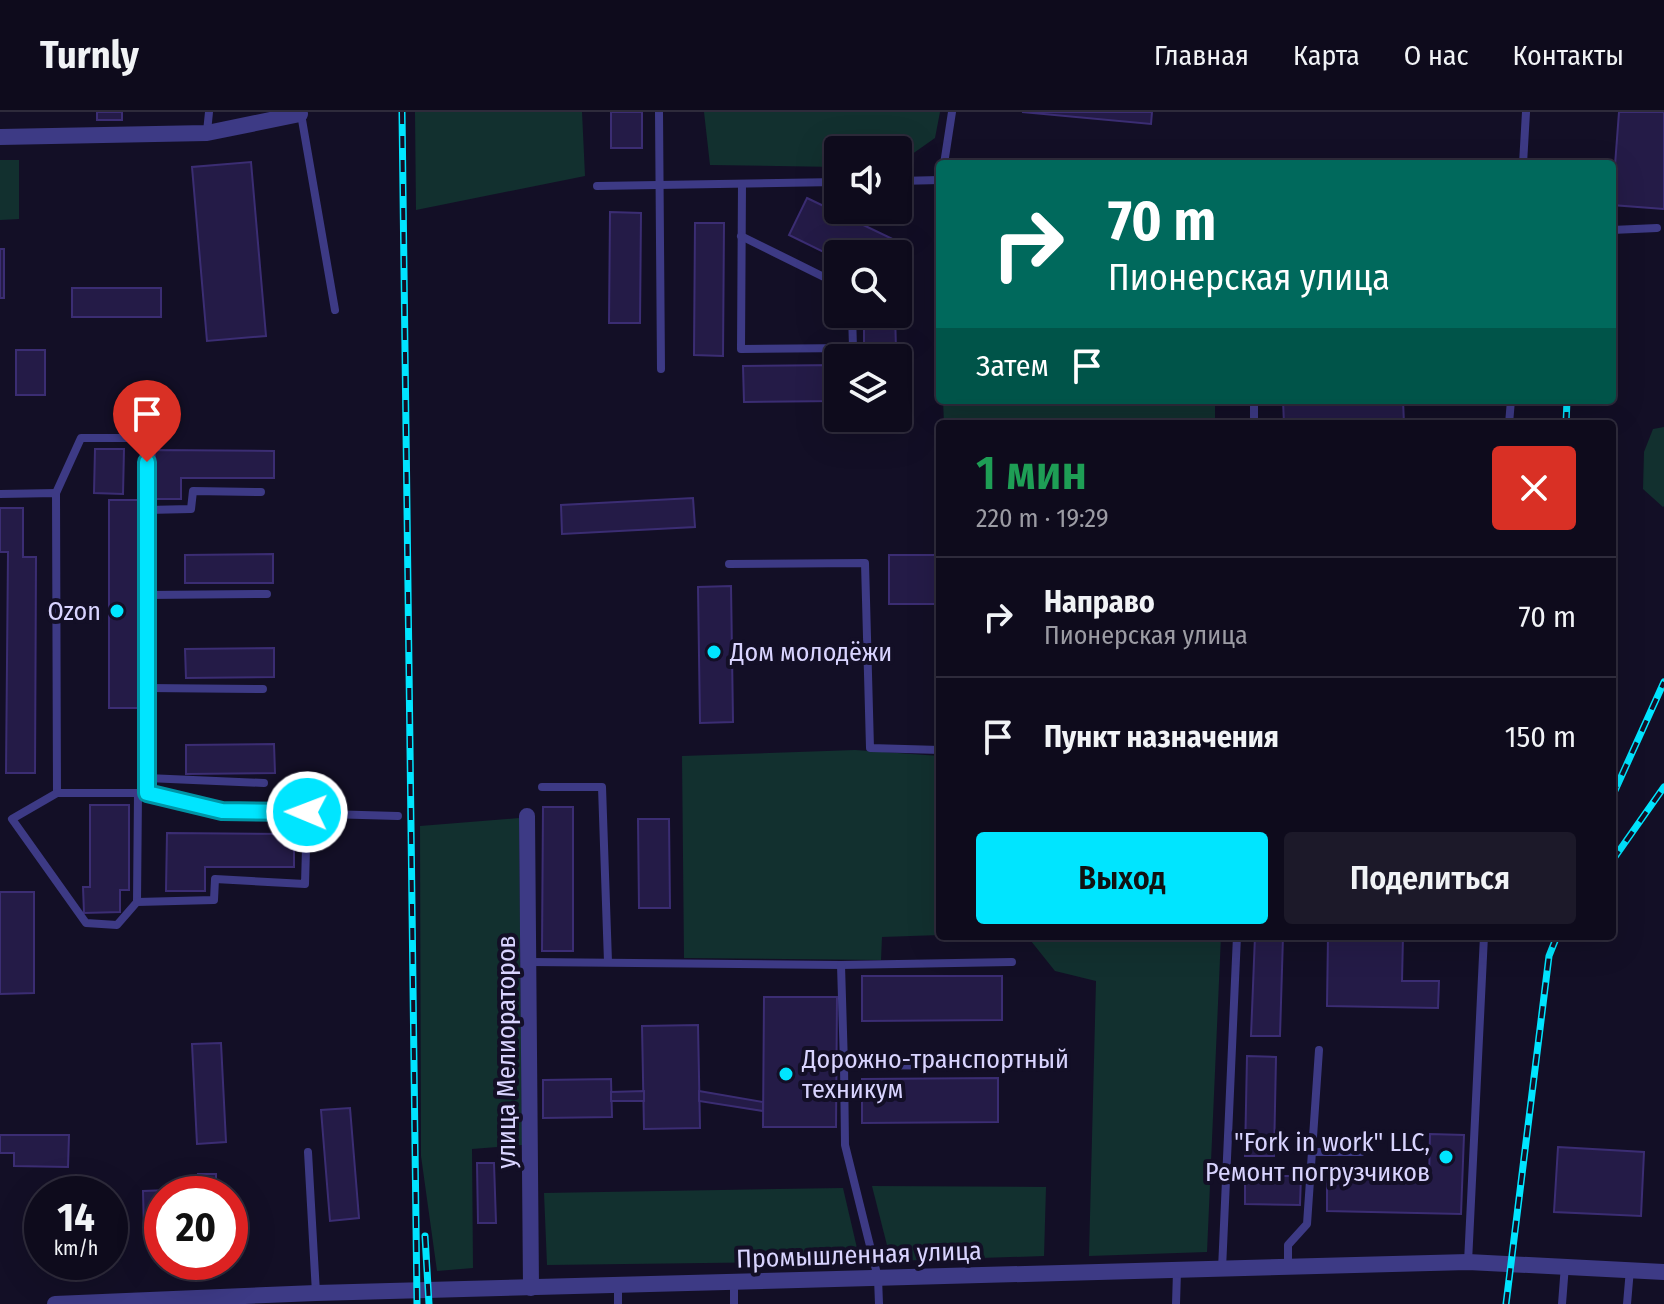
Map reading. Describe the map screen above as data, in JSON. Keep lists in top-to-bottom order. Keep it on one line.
{"streets":{"street":["улица Мелиораторов","Промышленная улица"]},"crossings":[["улица Мелиораторов","Промышленная улица"]],"places":["Ozon","Дом молодёжи","Дорожно-транспортный техникум","\"Fork in work\" LLC, Ремонт погрузчиков"],"page":{"header":"Turnly","nav":["Главная","Карта","О нас","Контакты"],"turn":["70 m","Пионерская улица"],"then":"Затем","heading":["1 мин","220 m · 19:29"],"list":[{"name":"Направо","note":"Пионерская улица","value":"70 m"},{"name":"Пункт назначения","value":"150 m"}],"buttons":["Выход","Поделиться"],"speed":"14 km/h","limit":"20"}}
